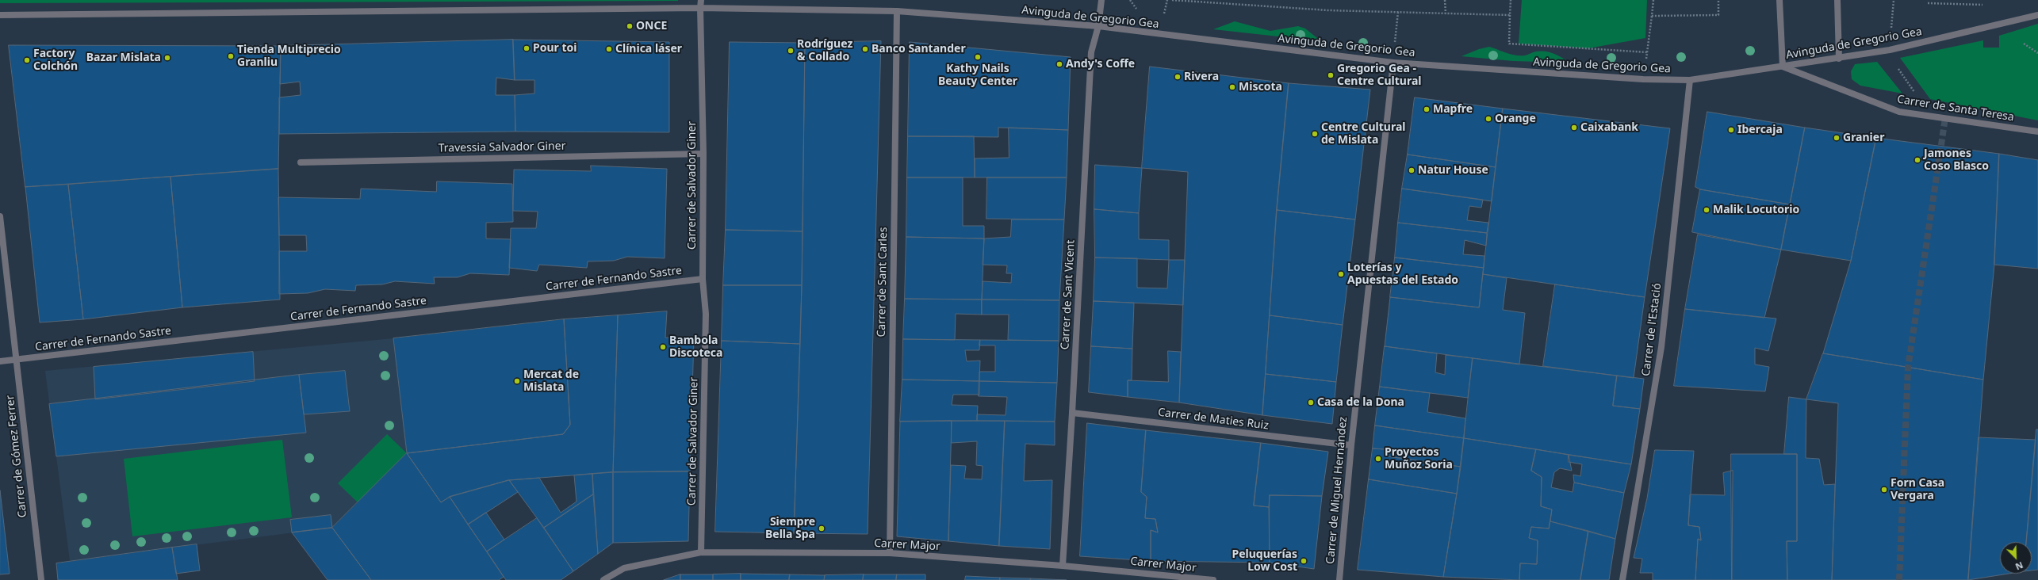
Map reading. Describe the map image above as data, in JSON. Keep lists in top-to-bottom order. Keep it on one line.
{"streets":{"street":["Avinguda de Gregorio Gea","Carrer de Santa Teresa","Travessia Salvador Giner","Carrer de Salvador Giner","Carrer de Fernando Sastre","Carrer de Sant Carles","Carrer de Sant Vicent","Carrer de l'Estació","Carrer de Maties Ruiz","Carrer de Gómez Ferrer","Carrer de Miguel Hernández","Carrer Major"]},"crossings":[["Avinguda de Gregorio Gea","Carrer de Santa Teresa"],["Avinguda de Gregorio Gea","Carrer de Salvador Giner"],["Avinguda de Gregorio Gea","Carrer de Sant Carles"],["Avinguda de Gregorio Gea","Carrer de Sant Vicent"],["Avinguda de Gregorio Gea","Carrer de l'Estació"],["Avinguda de Gregorio Gea","Carrer de Miguel Hernández"],["Travessia Salvador Giner","Carrer de Salvador Giner"],["Carrer de Salvador Giner","Carrer de Fernando Sastre"],["Carrer de Salvador Giner","Carrer Major"],["Carrer de Fernando Sastre","Carrer de Gómez Ferrer"],["Carrer de Sant Carles","Carrer Major"],["Carrer de Sant Vicent","Carrer de Maties Ruiz"],["Carrer de Sant Vicent","Carrer Major"],["Carrer de Maties Ruiz","Carrer de Miguel Hernández"]],"places":["ONCE","Pour toi","Clínica láser","Banco Santander","Rodríguez & Collado","Tienda Multiprecio Granliu","Kathy Nails Beauty Center","Bazar Mislata","Factory Colchón","Andy's Coffe","Gregorio Gea - Centre Cultural","Rivera","Miscota","Mapfre","Orange","Caixabank","Ibercaja","Centre Cultural de Mislata","Granier","Jamones Coso Blasco","Natur House","Malik Locutorio","Loterías y Apuestas del Estado","Bambola Discoteca","Mercat de Mislata","Casa de la Dona","Proyectos Muñoz Soria","Forn Casa Vergara","Siempre Bella Spa","Peluquerías Low Cost"],"north":"bottom right"}
